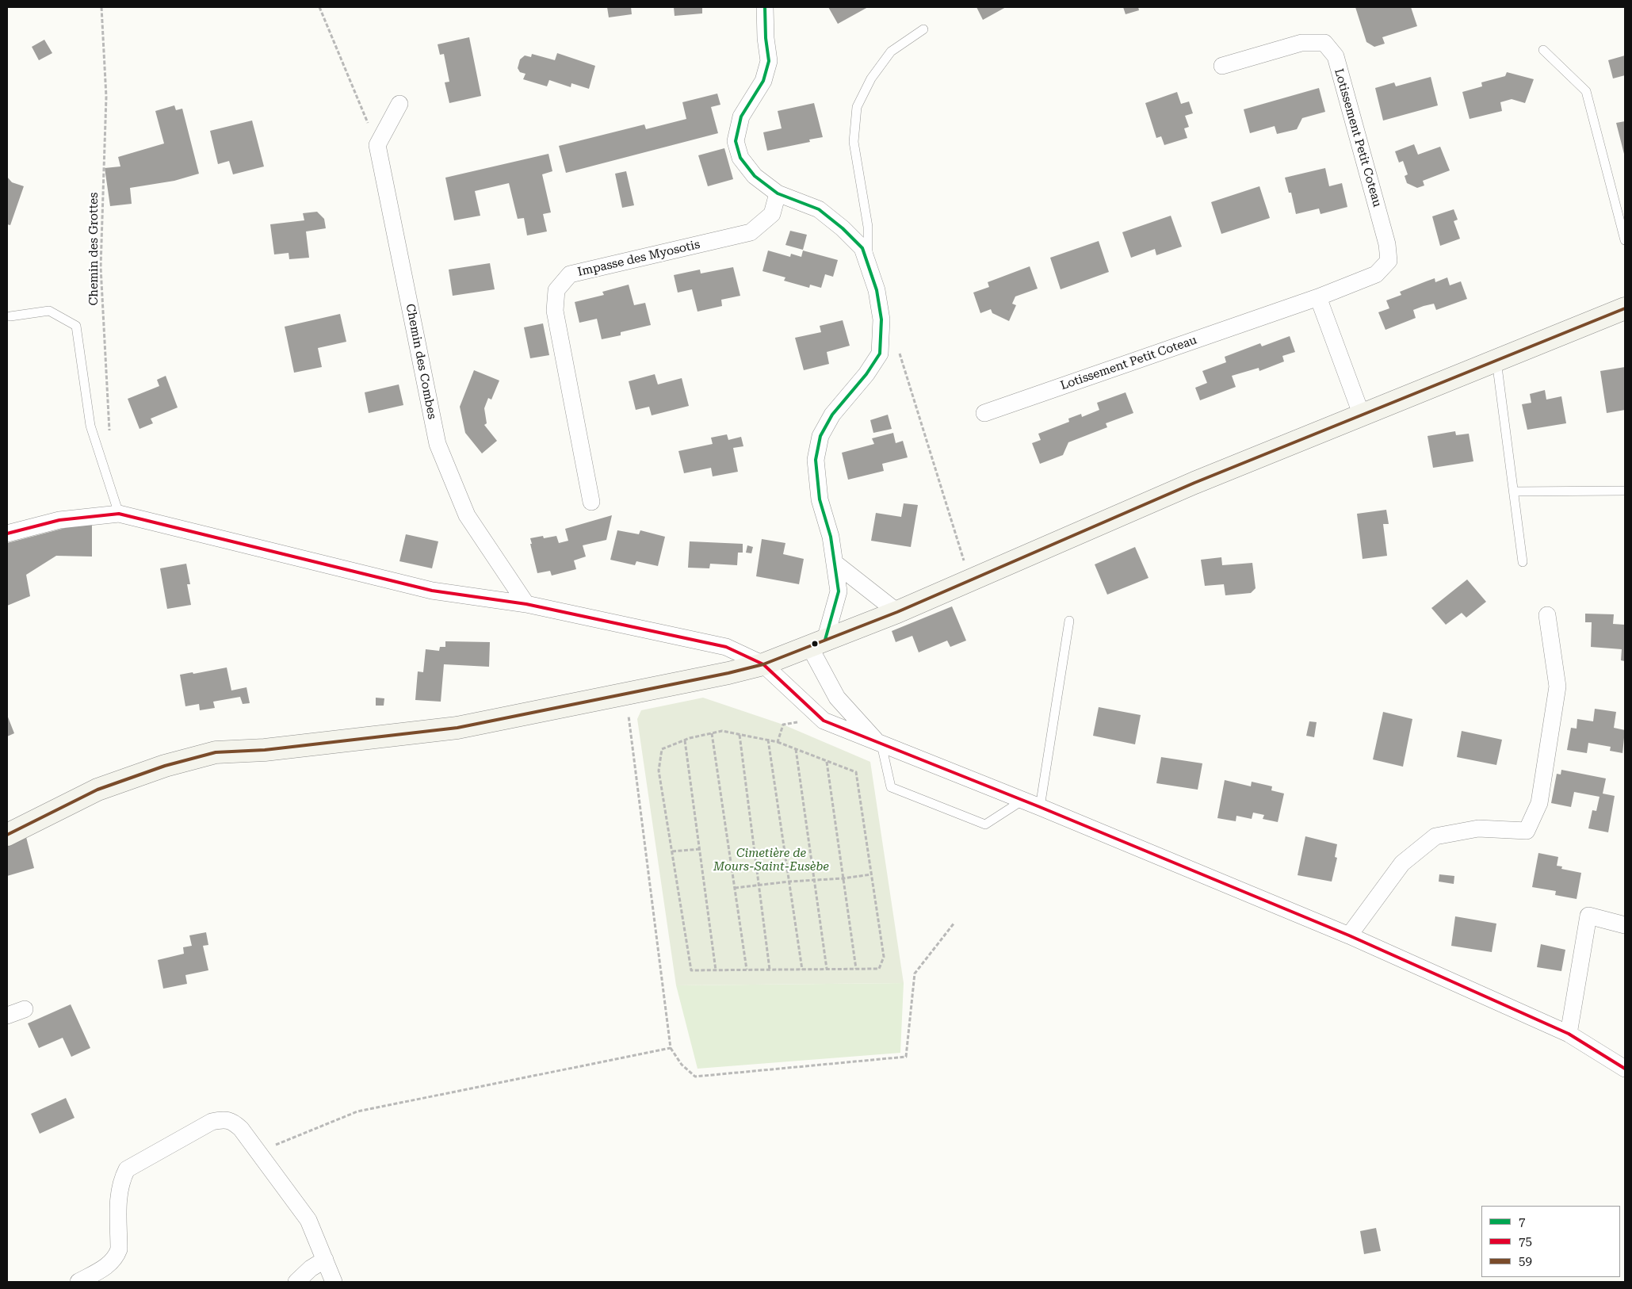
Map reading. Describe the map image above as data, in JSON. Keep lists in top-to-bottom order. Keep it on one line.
{"streets":{"street":["Lotissement Petit Coteau","Impasse des Myosotis","Chemin des Combes"],"path":["Chemin des Grottes"]},"parks":["Cimetière de Mours-Saint-Eusèbe"],"lines":["transit line 7","transit line 59","transit line 75"],"legend":["7","75","59"]}
